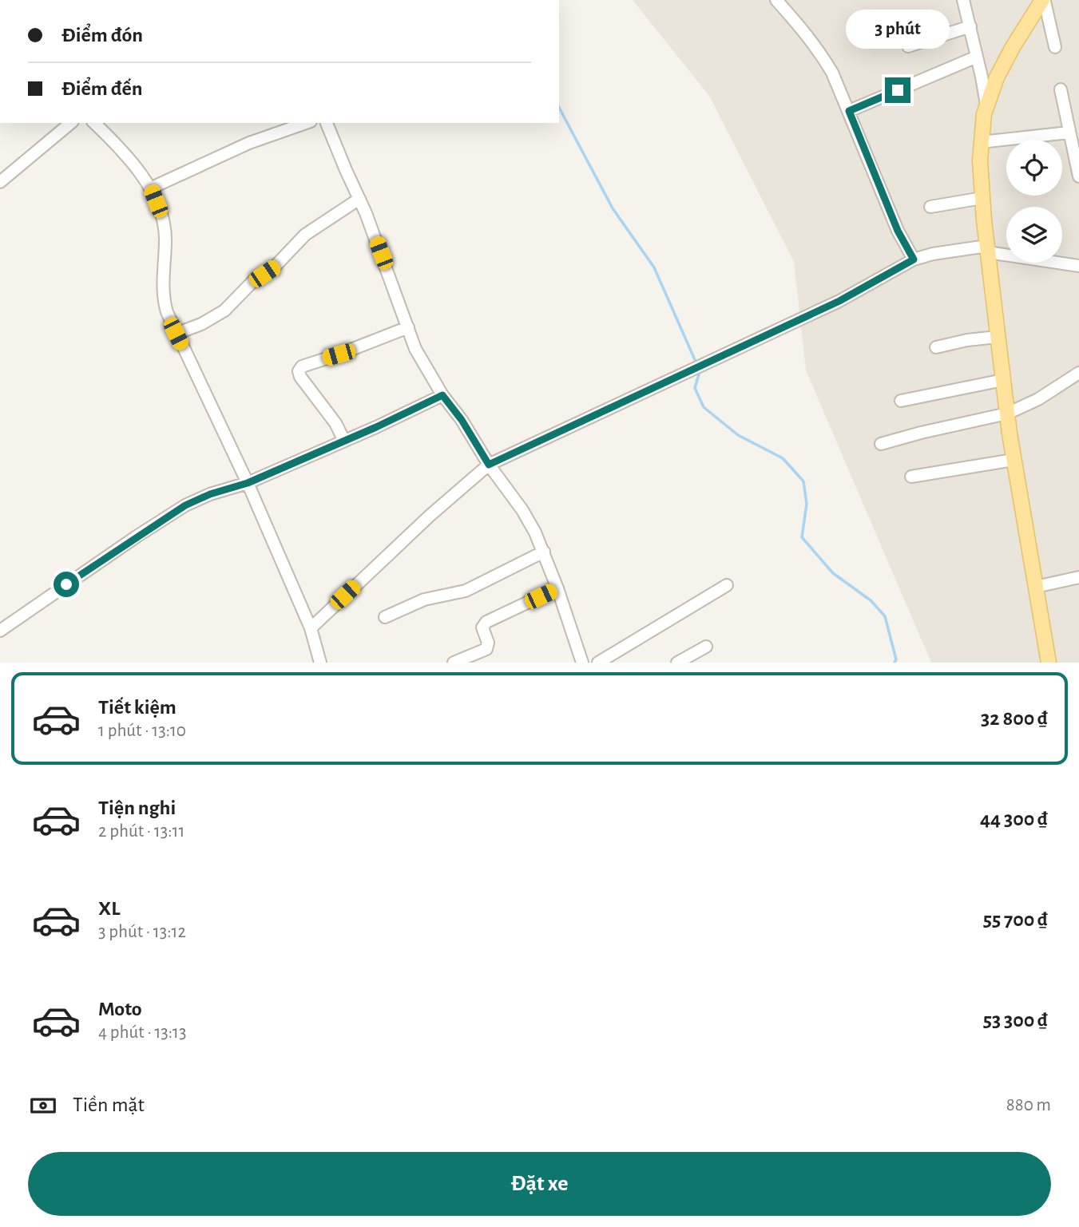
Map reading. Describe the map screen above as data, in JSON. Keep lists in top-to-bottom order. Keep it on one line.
{"page":{"banner":["Điểm đón","Điểm đến"],"bubble":"3 phút","list":[{"name":"Tiết kiệm","note":"1 phút · 13:10","value":"32 800 ₫"},{"name":"Tiện nghi","note":"2 phút · 13:11","value":"44 300 ₫"},{"name":"XL","note":"3 phút · 13:12","value":"55 700 ₫"},{"name":"Moto","note":"4 phút · 13:13","value":"53 300 ₫"}],"pay":["Tiền mặt","880 m"],"buttons":"Đặt xe"}}
